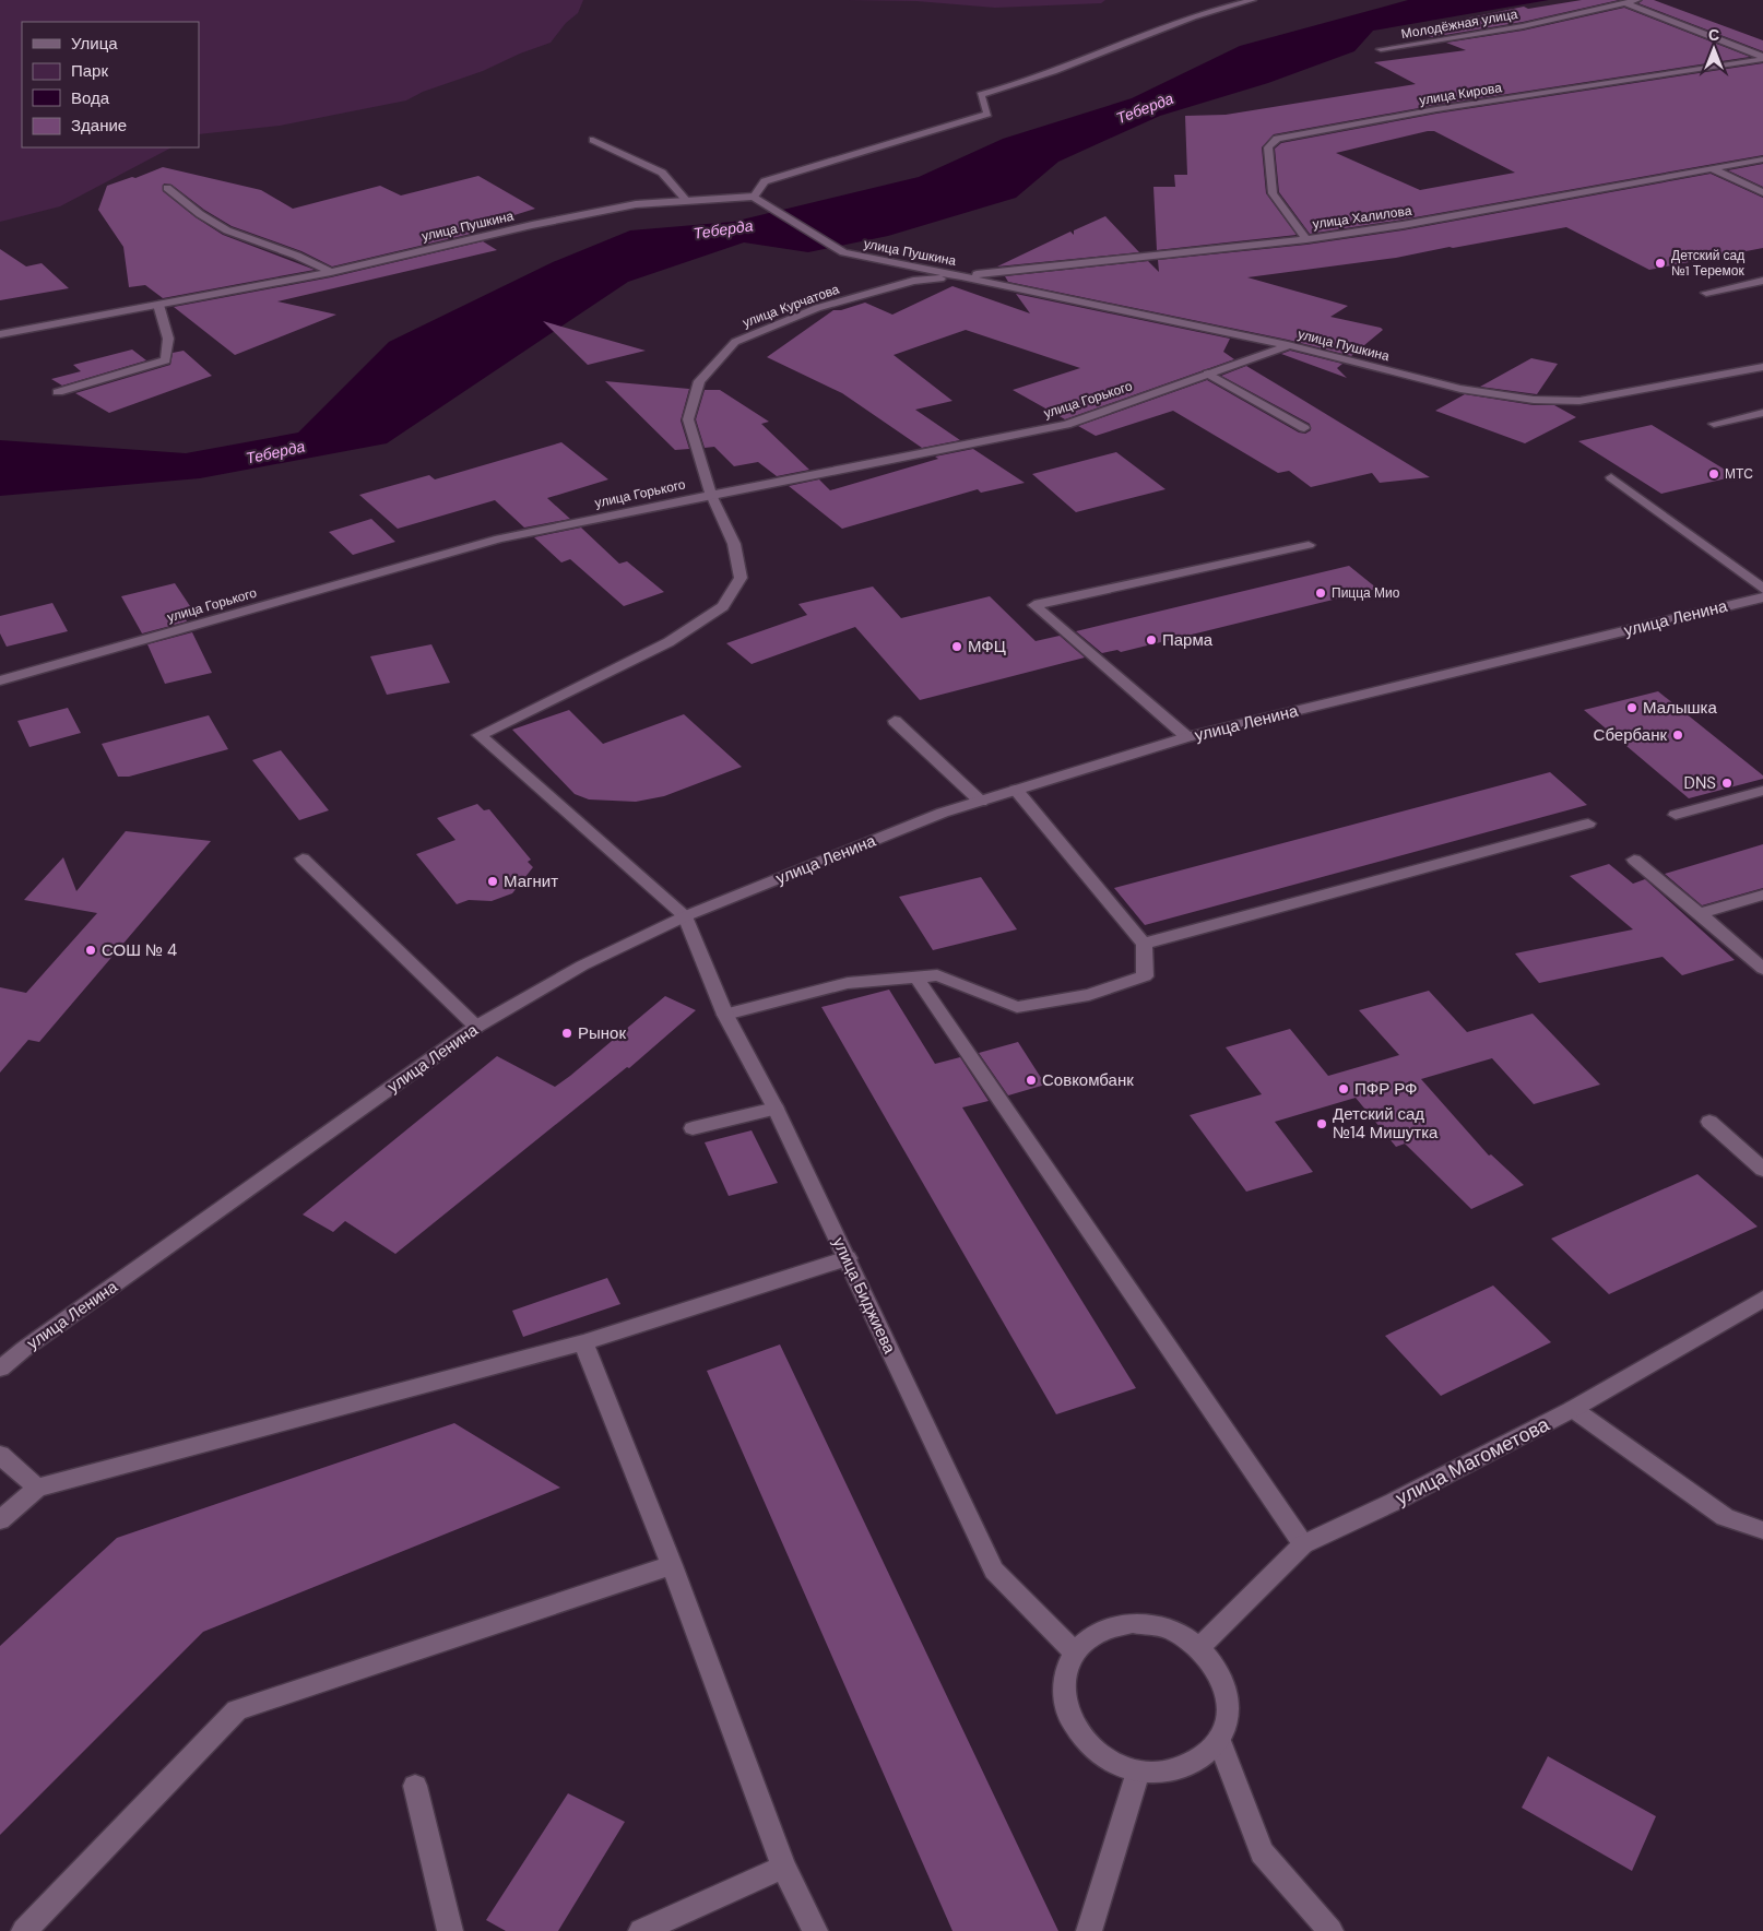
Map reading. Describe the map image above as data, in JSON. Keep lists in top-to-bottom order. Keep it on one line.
{"streets":{"street":["Молодёжная улица","улица Кирова","улица Халилова","улица Пушкина","улица Курчатова","улица Горького","улица Ленина","улица Биджиева","улица Магометова"]},"crossings":[["улица Кирова","улица Халилова"],["улица Халилова","улица Пушкина"],["улица Халилова","улица Курчатова"],["улица Пушкина","улица Курчатова"],["улица Пушкина","улица Горького"],["улица Курчатова","улица Горького"],["улица Курчатова","улица Ленина"],["улица Курчатова","улица Биджиева"],["улица Ленина","улица Биджиева"],["улица Биджиева","улица Магометова"]],"water":["Теберда"],"places":["Детский сад №1 Теремок","МТС","Пицца Мио","Парма","МФЦ","Малышка","Сбербанк","DNS","Магнит","СОШ № 4","Рынок","Совкомбанк","ПФР РФ","Детский сад №14 Мишутка"],"legend":["Улица","Парк","Вода","Здание"],"north":"top"}
